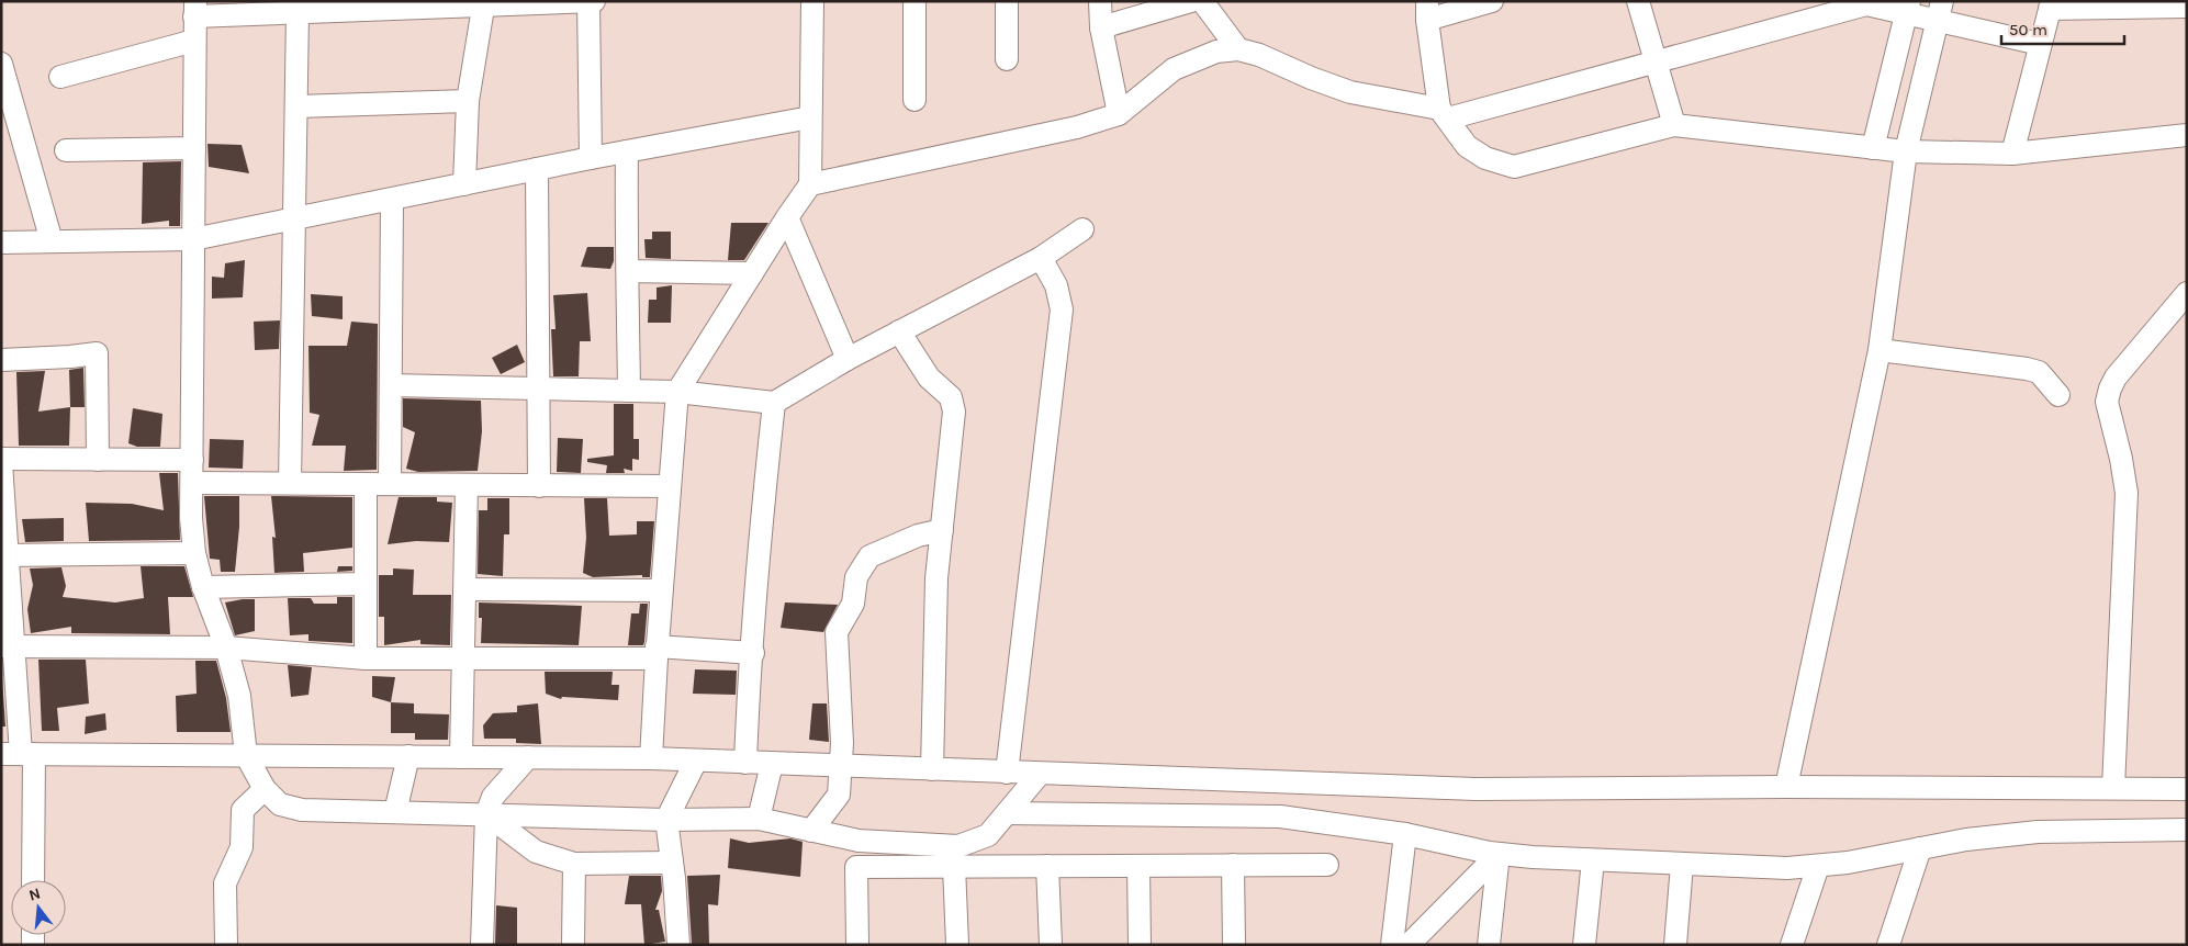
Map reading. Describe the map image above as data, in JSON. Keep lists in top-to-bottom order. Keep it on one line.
{"scale_bar":"50 m","north":"top"}
